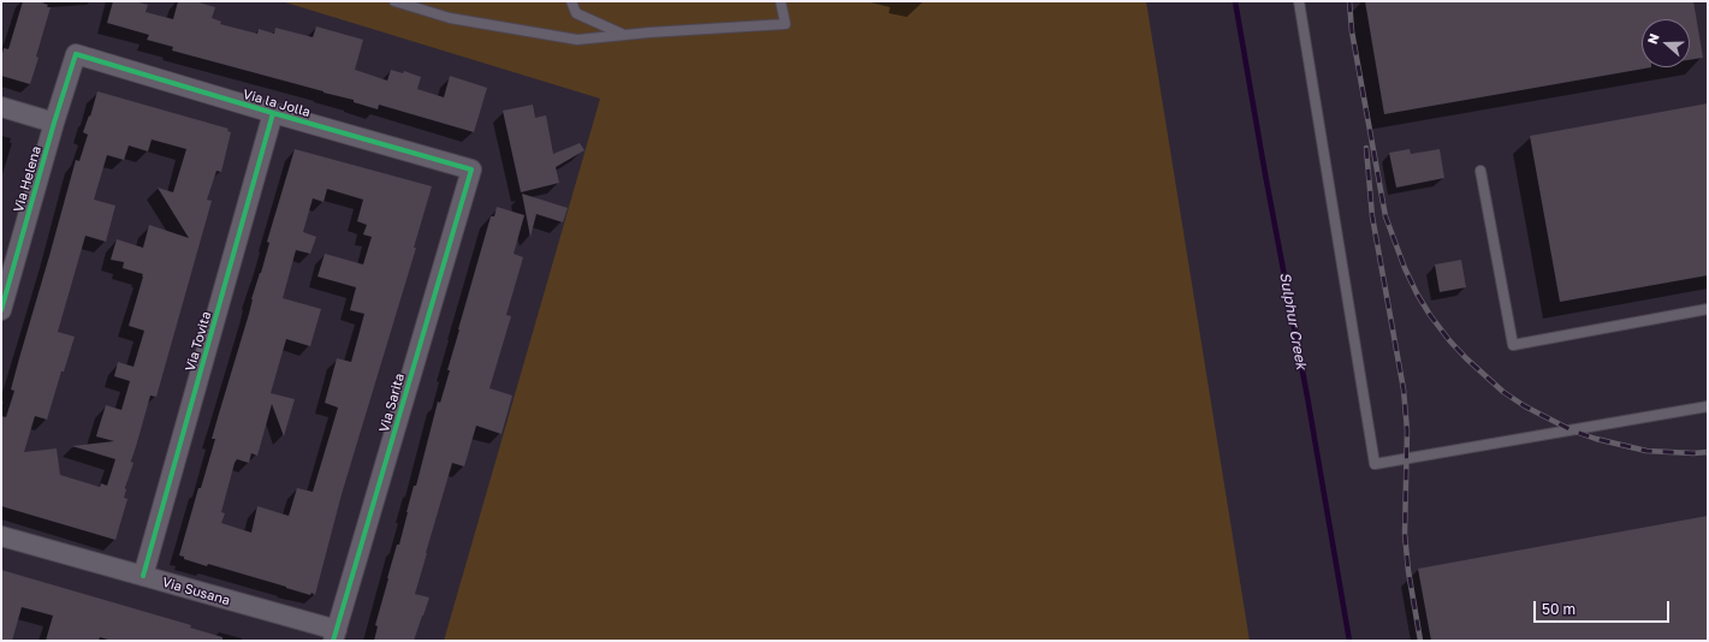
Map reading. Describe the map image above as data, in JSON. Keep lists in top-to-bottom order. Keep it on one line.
{"streets":{"street":["Via la Jolla","Via Helena","Via Tovita","Via Sarita","Via Susana"]},"crossings":[["Via la Jolla","Via Helena"],["Via la Jolla","Via Tovita"],["Via la Jolla","Via Sarita"],["Via Tovita","Via Susana"],["Via Sarita","Via Susana"]],"water":["Sulphur Creek"],"scale_bar":"50 m","north":"left"}
